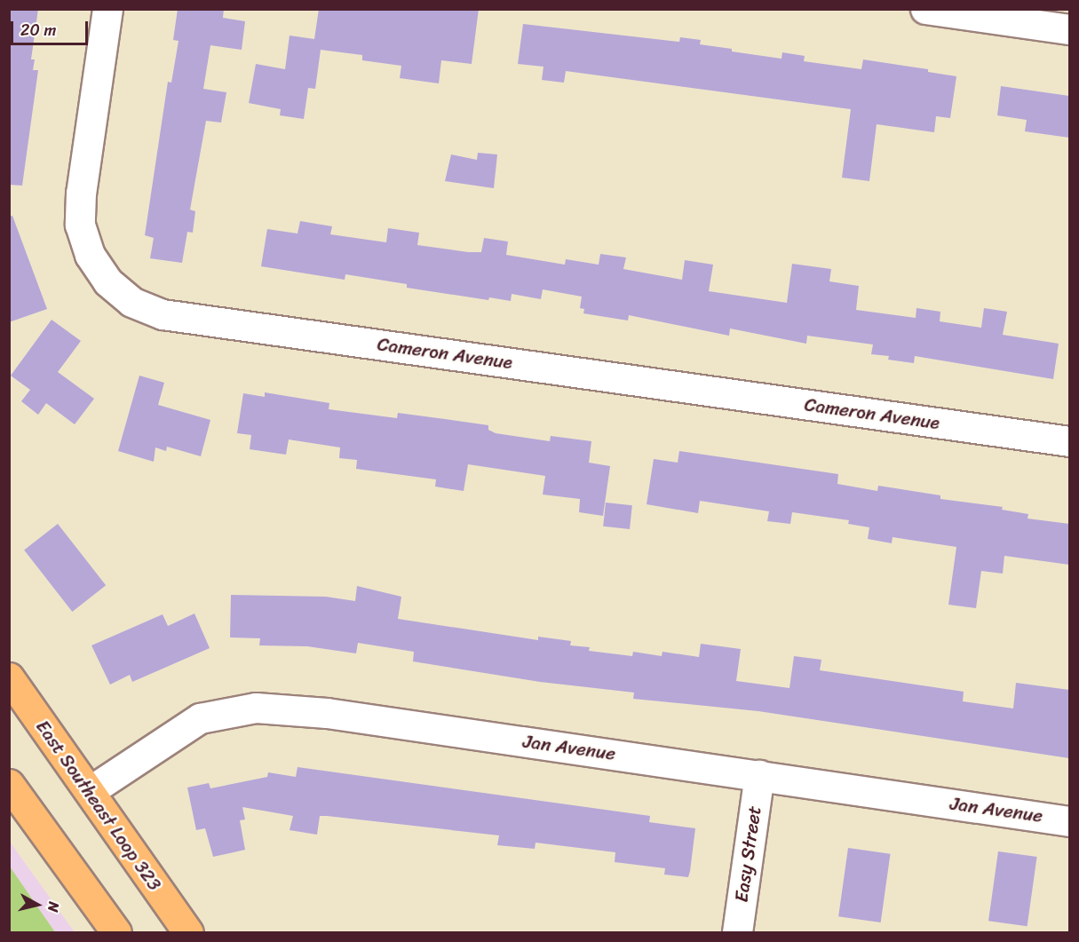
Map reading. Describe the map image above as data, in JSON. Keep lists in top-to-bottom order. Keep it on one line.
{"streets":{"highway":["East Southeast Loop 323"],"street":["Cameron Avenue","Jan Avenue","Easy Street"]},"crossings":[["Jan Avenue","East Southeast Loop 323"],["Jan Avenue","Easy Street"]],"scale_bar":"20 m","north":"right"}
